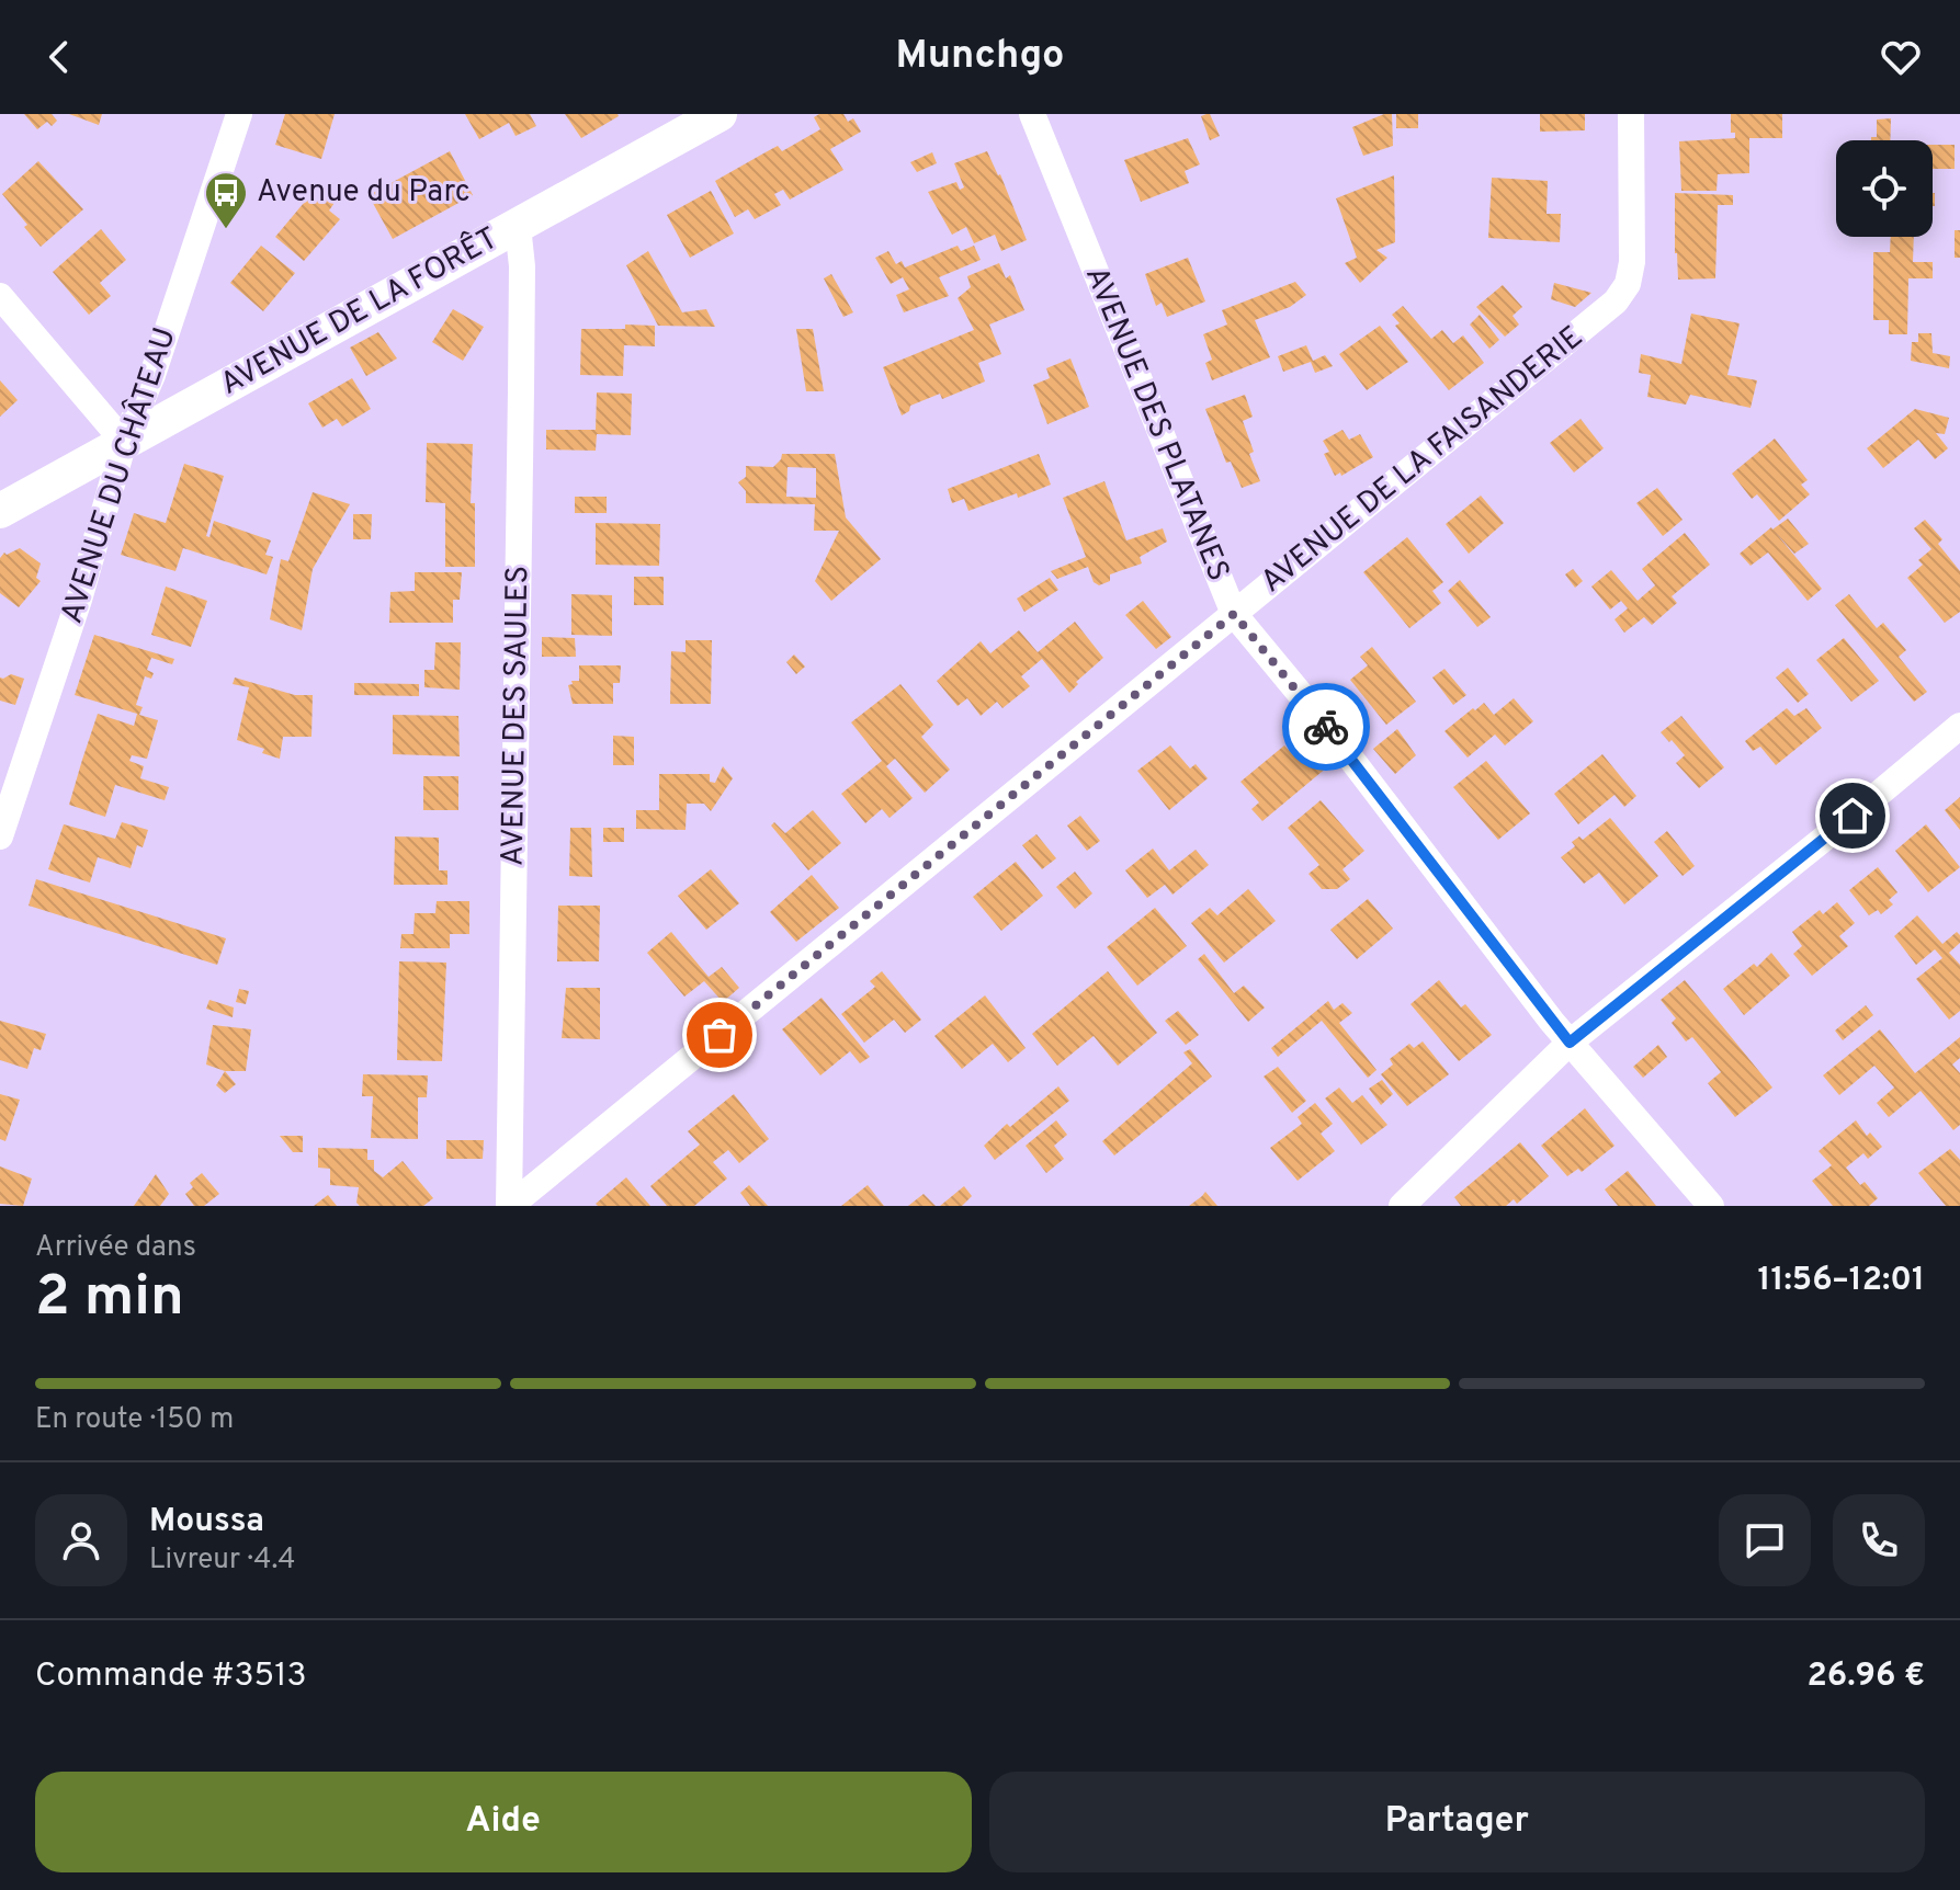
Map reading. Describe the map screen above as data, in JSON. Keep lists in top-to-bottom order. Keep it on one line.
{"streets":{"street":["AVENUE DE LA FORÊT","AVENUE DES PLATANES","AVENUE DE LA FAISANDERIE","AVENUE DU CHÂTEAU","AVENUE DES SAULES"]},"crossings":[["AVENUE DE LA FORÊT","AVENUE DU CHÂTEAU"],["AVENUE DE LA FORÊT","AVENUE DES SAULES"],["AVENUE DES PLATANES","AVENUE DE LA FAISANDERIE"],["AVENUE DE LA FAISANDERIE","AVENUE DES SAULES"]],"places":{"bus stop":["Avenue du Parc"]},"page":{"header":"Munchgo","heading":["2 min","Arrivée dans","11:56–12:01"],"panel":["Moussa","Livreur · 4.4","Commande #3513","26.96 €"],"bar":"En route · 150 m","buttons":["Aide","Partager"]}}
